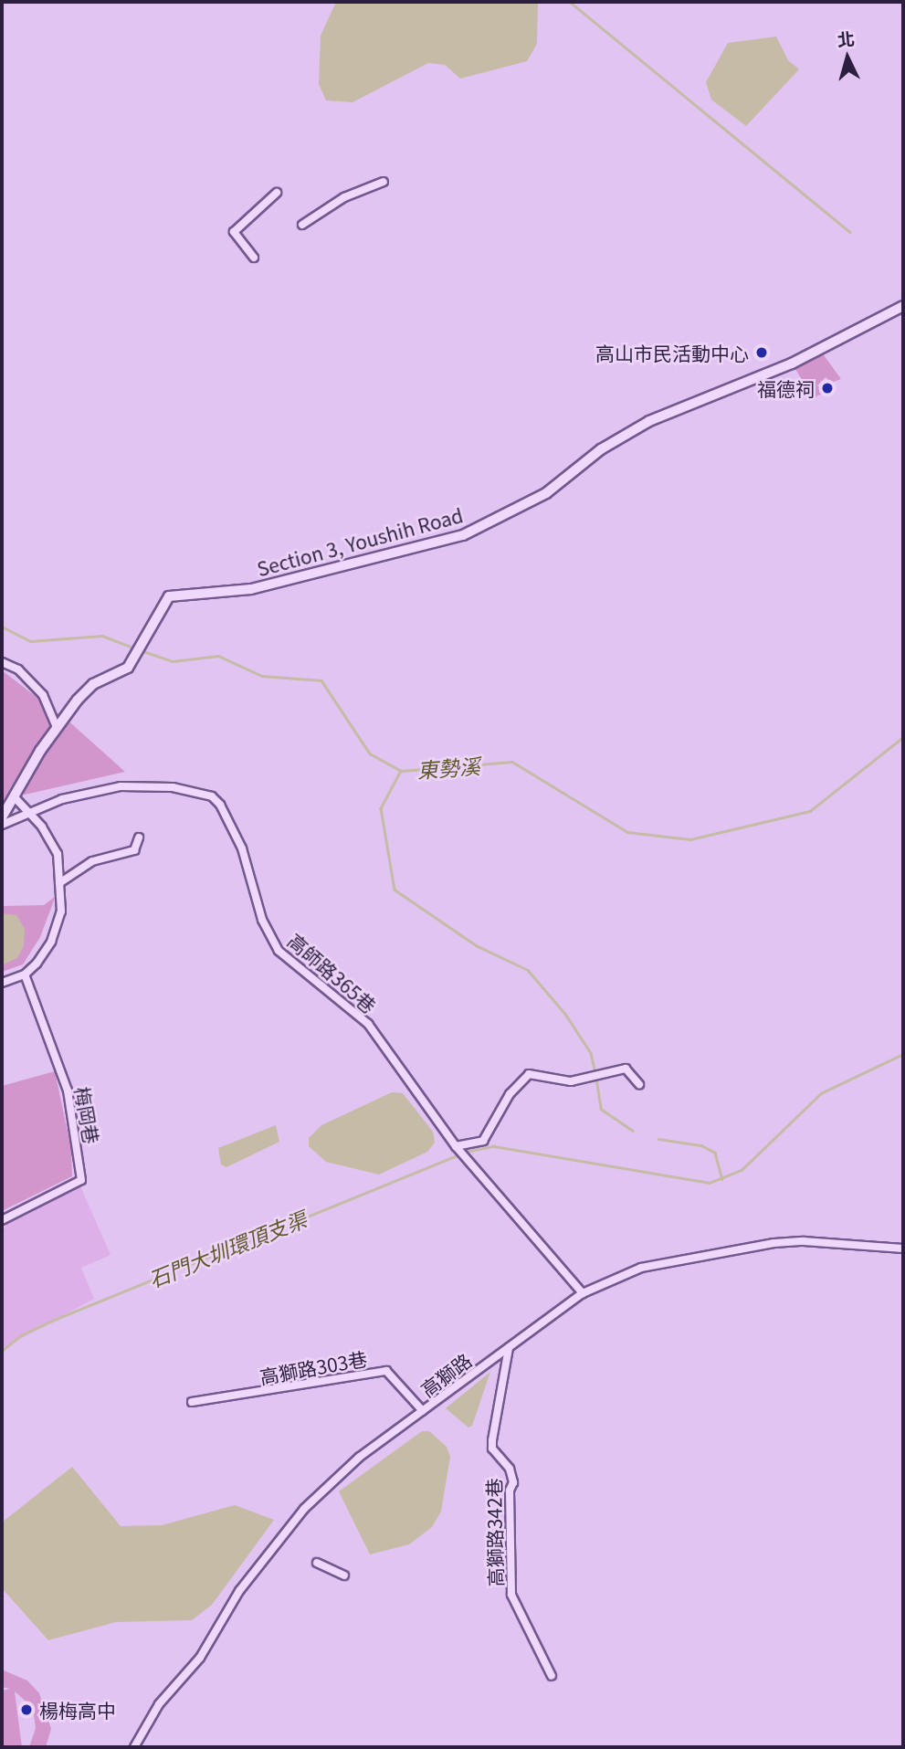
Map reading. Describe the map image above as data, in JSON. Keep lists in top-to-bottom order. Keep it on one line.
{"streets":{"street":["Section 3, Youshih Road","高師路365巷","梅岡巷","高獅路303巷","高獅路","高獅路342巷"]},"crossings":[["高師路365巷","高獅路"],["高獅路303巷","高獅路"],["高獅路","高獅路342巷"]],"water":["東勢溪","石門大圳環頂支渠"],"places":["高山市民活動中心","福德祠","楊梅高中"],"north":"top"}
